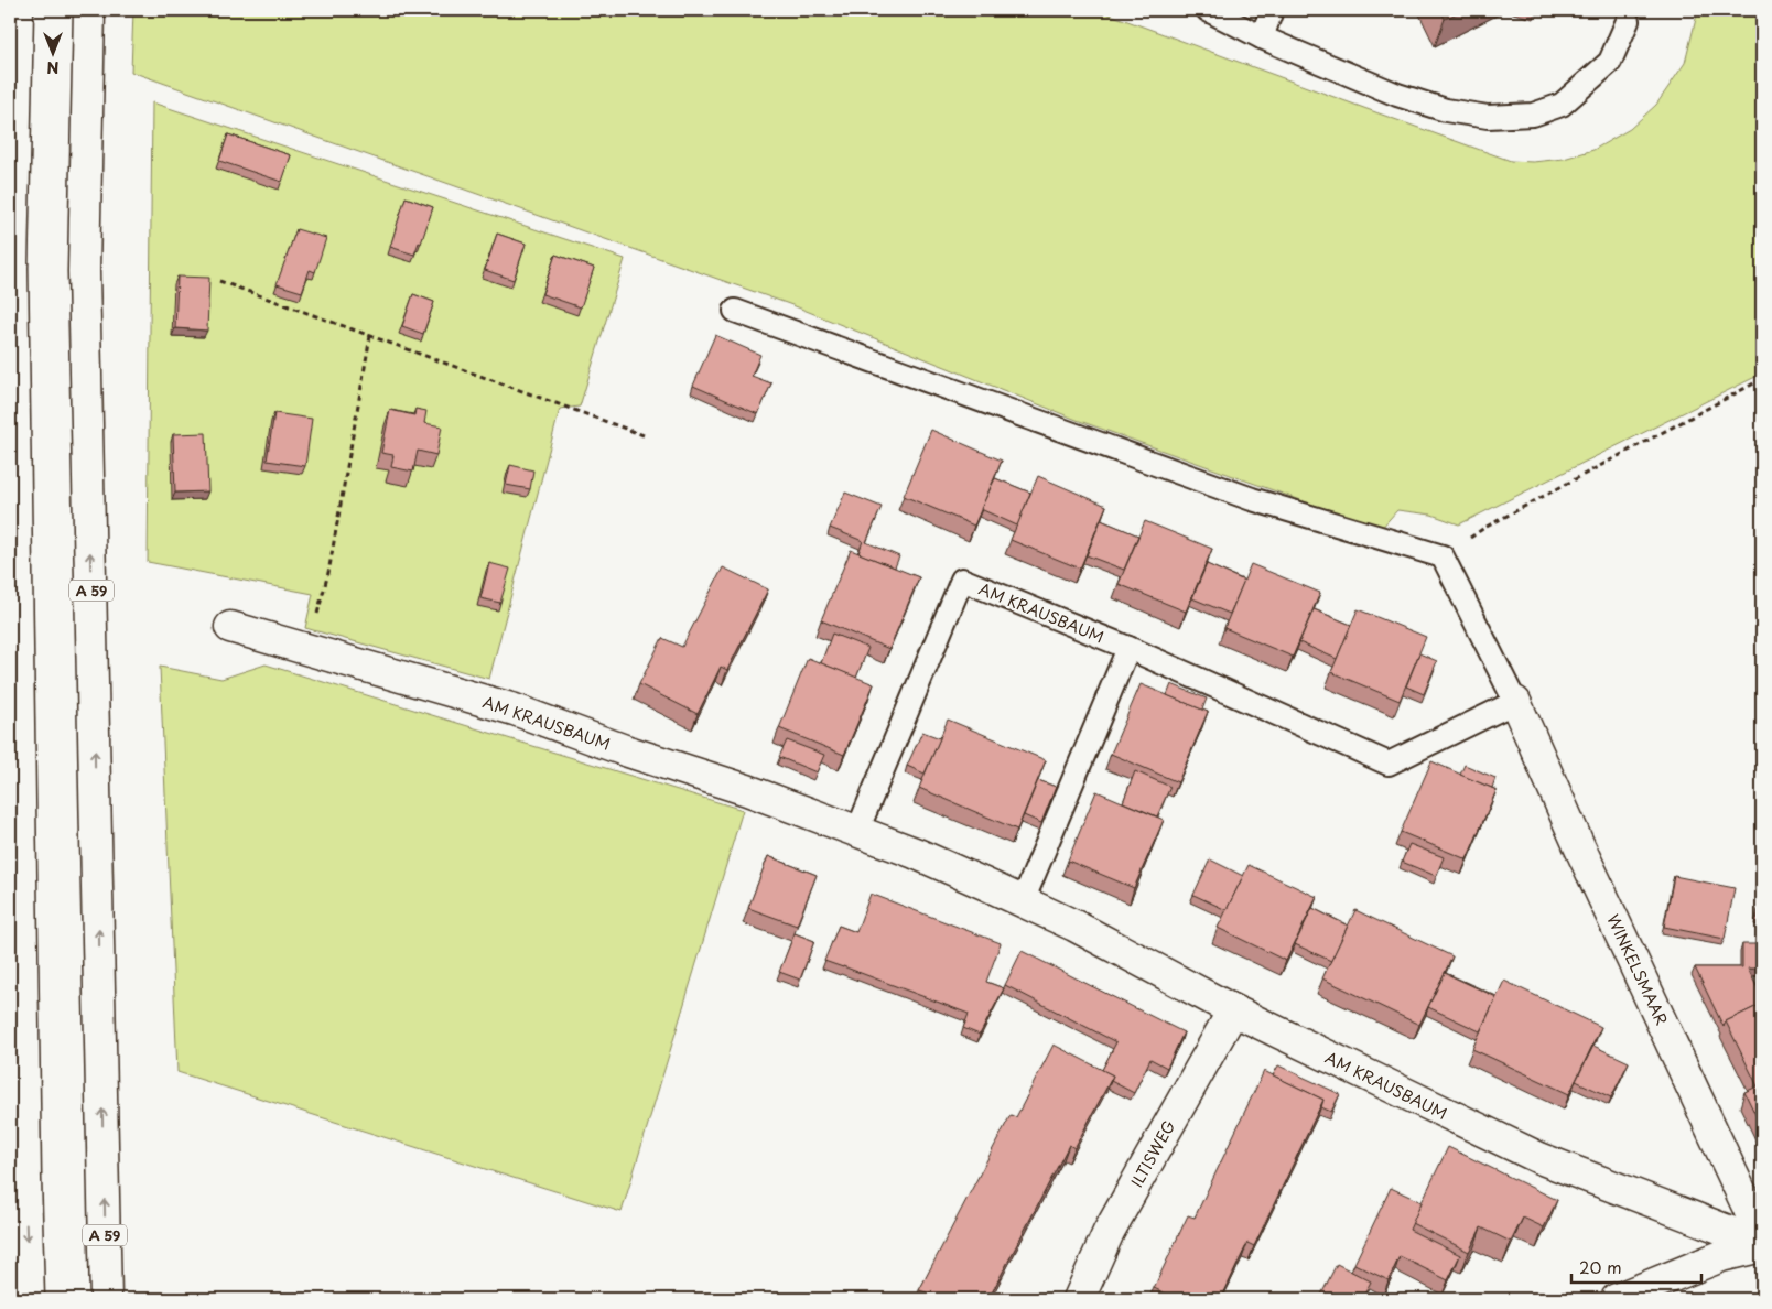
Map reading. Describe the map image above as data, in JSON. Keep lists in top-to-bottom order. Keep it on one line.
{"streets":{"main road":["A 59","AM KRAUSBAUM","WINKELSMAAR","ILTISWEG"]},"crossings":[["AM KRAUSBAUM","WINKELSMAAR"],["AM KRAUSBAUM","ILTISWEG"]],"scale_bar":"20 m","north":"bottom"}
